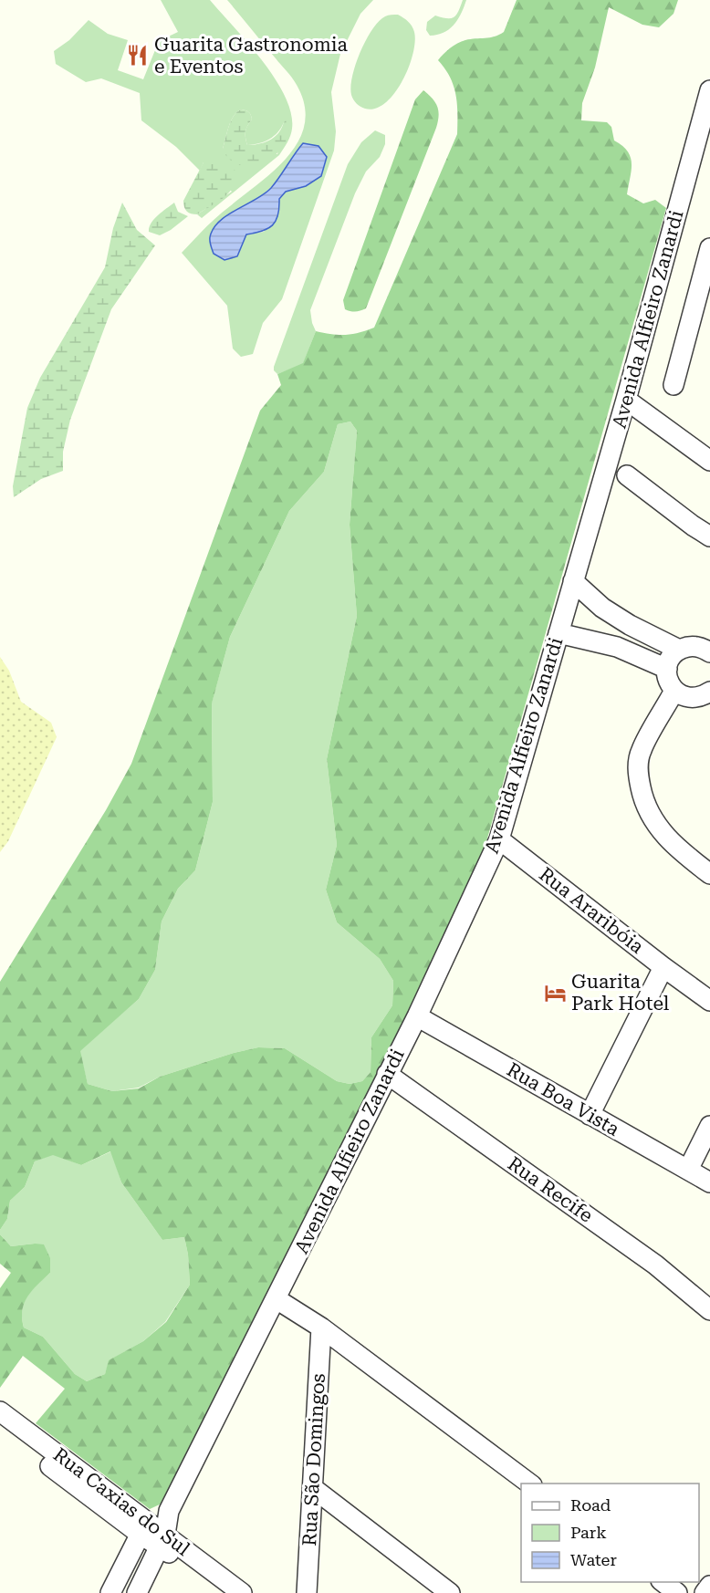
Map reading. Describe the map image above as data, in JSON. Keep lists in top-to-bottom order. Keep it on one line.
{"streets":{"street":["Avenida Alfieiro Zanardi","Rua Araribóia","Rua Boa Vista","Rua Recife","Rua São Domingos","Rua Caxias do Sul"]},"crossings":[["Avenida Alfieiro Zanardi","Rua Araribóia"],["Avenida Alfieiro Zanardi","Rua Boa Vista"],["Avenida Alfieiro Zanardi","Rua Recife"],["Avenida Alfieiro Zanardi","Rua Caxias do Sul"]],"places":{"restaurant":["Guarita Gastronomia e Eventos"],"hotel":["Guarita Park Hotel"]},"legend":["Road","Park","Water"]}
